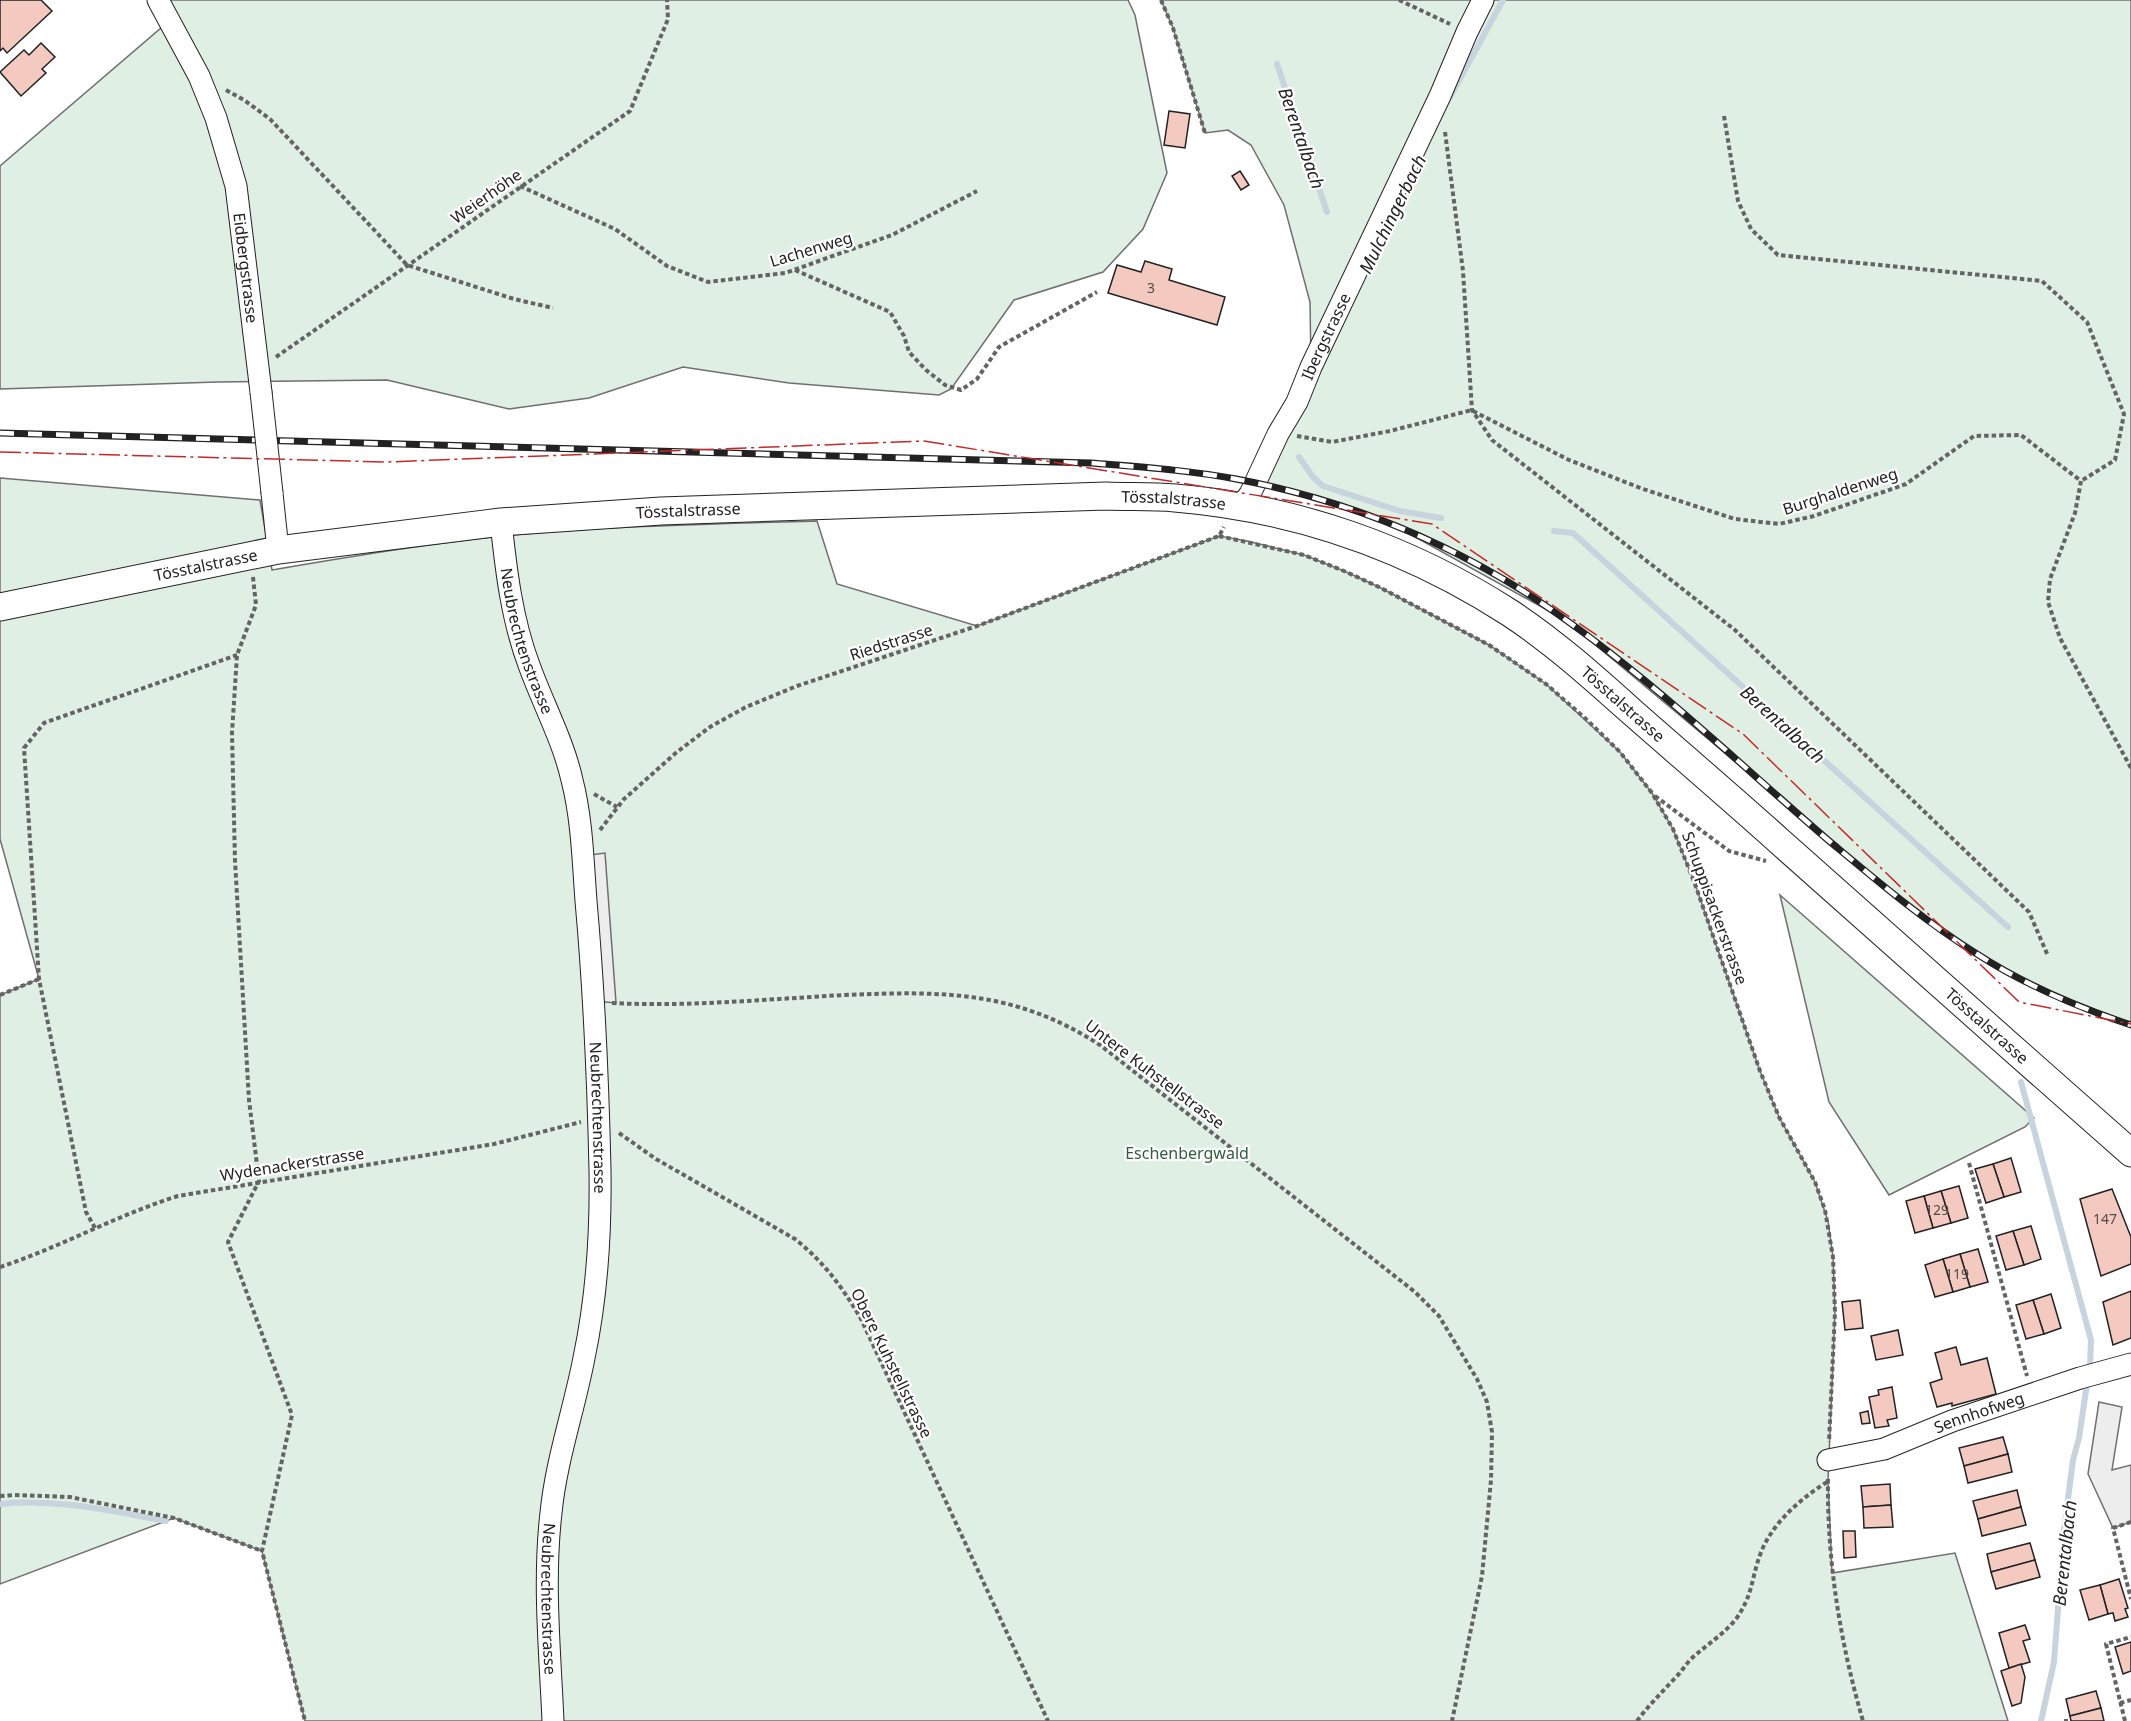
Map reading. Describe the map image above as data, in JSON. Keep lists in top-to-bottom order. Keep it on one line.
{"streets":{"main road":["Tösstalstrasse"],"street":["Eidbergstrasse","Ibergstrasse","Neubrechtenstrasse","Sennhofweg"],"path":["Weierhöhe","Lachenweg","Burghaldenweg","Riedstrasse","Schuppisackerstrasse","Untere Kuhstellstrasse","Wydenackerstrasse","Obere Kuhstellstrasse"]},"crossings":[["Weierhöhe","Lachenweg"],["Weierhöhe","Eidbergstrasse"],["Eidbergstrasse","Tösstalstrasse"],["Ibergstrasse","Tösstalstrasse"],["Tösstalstrasse","Neubrechtenstrasse"],["Neubrechtenstrasse","Riedstrasse"],["Neubrechtenstrasse","Untere Kuhstellstrasse"],["Neubrechtenstrasse","Wydenackerstrasse"],["Neubrechtenstrasse","Obere Kuhstellstrasse"],["Riedstrasse","Schuppisackerstrasse"],["Schuppisackerstrasse","Sennhofweg"],["Wydenackerstrasse","Obere Kuhstellstrasse"]],"water":["Berentalbach","Mulchingerbach"],"parks":["Eschenbergwald"],"house_numbers":["3","129","147","119"]}
